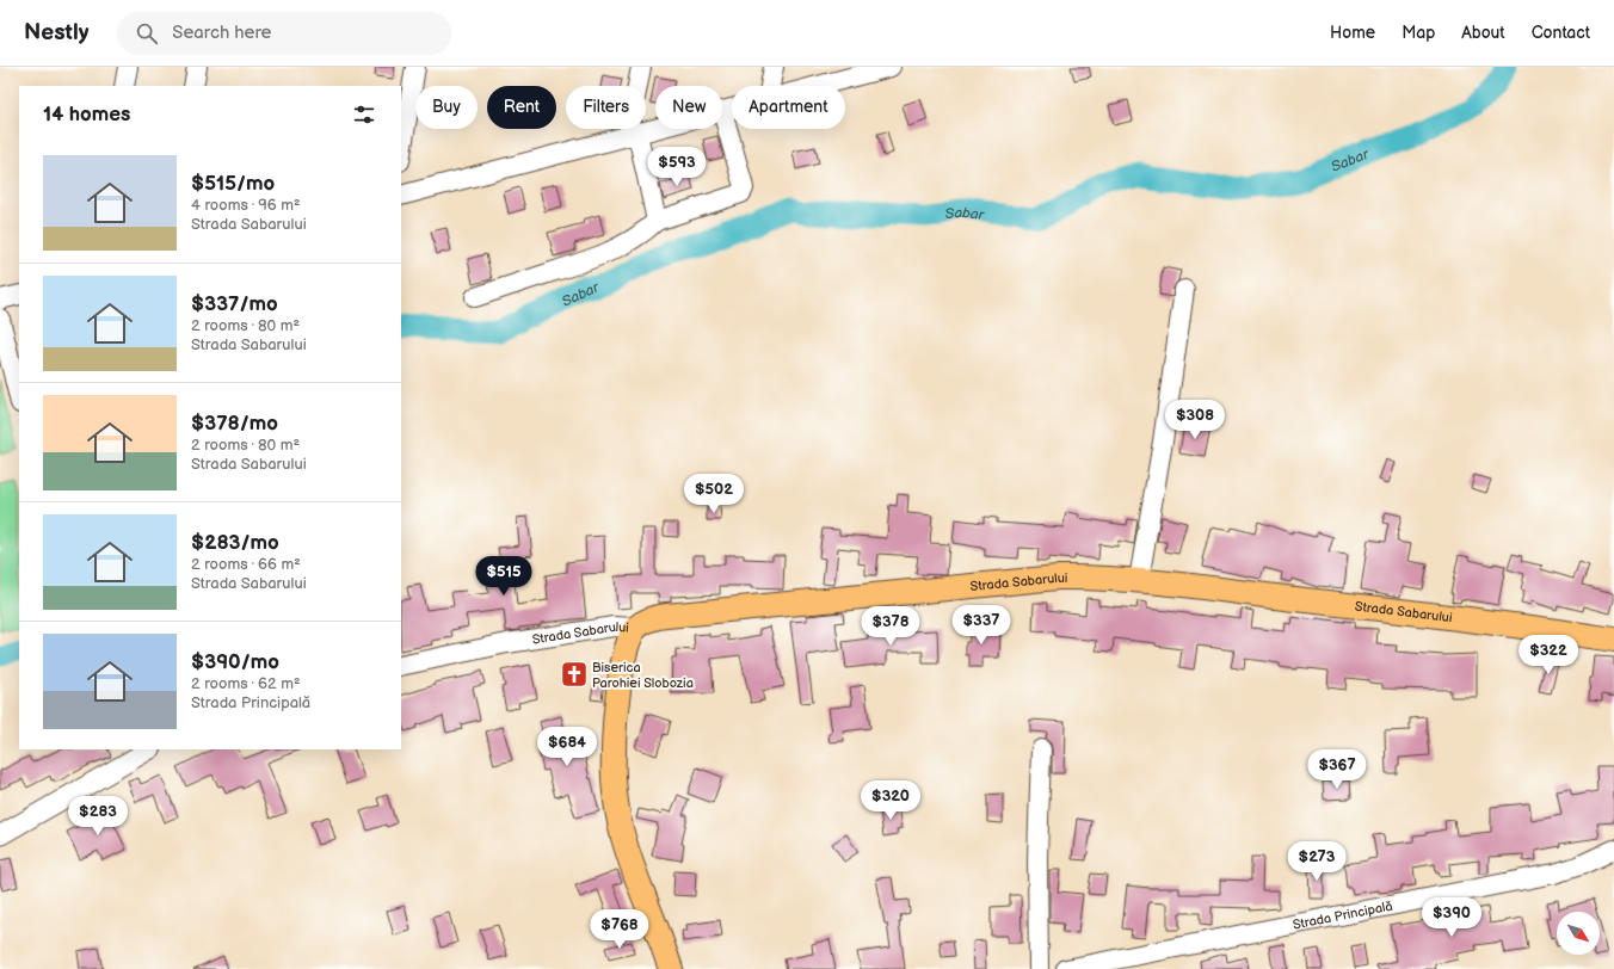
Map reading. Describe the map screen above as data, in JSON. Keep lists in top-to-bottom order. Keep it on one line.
{"streets":{"main road":["Strada Sabarului"],"street":["Strada Principală"]},"water":["Sabar"],"places":{"church":["Biserica Parohiei Slobozia"]},"north":"bottom right","page":{"header":"Nestly","search":"Search here","nav":["Home","Map","About","Contact"],"chip":["Buy","Rent","Filters","New","Apartment"],"heading":"14 homes","list":[{"name":"$515/mo","note":"4 rooms · 96 m² · Strada Sabarului"},{"name":"$337/mo","note":"2 rooms · 80 m² · Strada Sabarului"},{"name":"$378/mo","note":"2 rooms · 80 m² · Strada Sabarului"},{"name":"$283/mo","note":"2 rooms · 66 m² · Strada Sabarului"},{"name":"$390/mo","note":"2 rooms · 62 m² · Strada Principală"}],"price":["$593","$308","$502","$515","$337","$378","$322","$684","$367","$320","$283","$273","$390","$768"]}}
